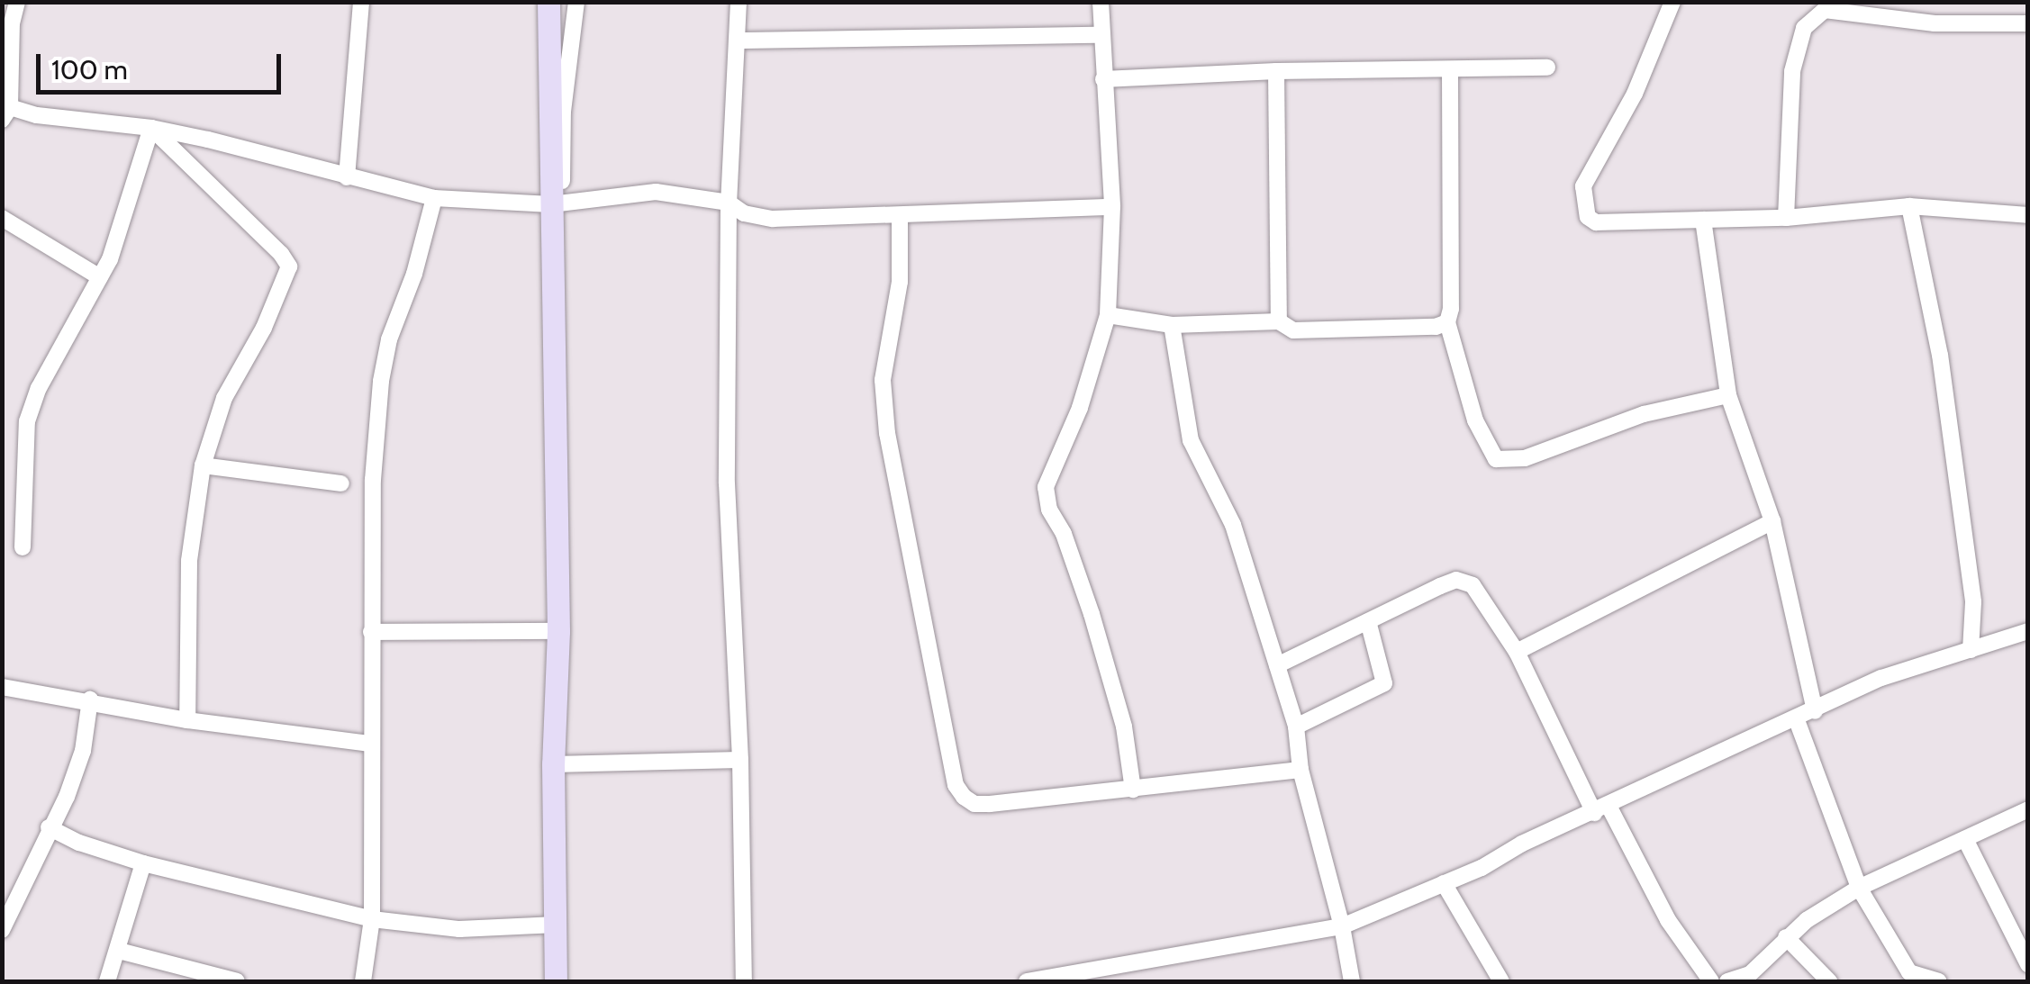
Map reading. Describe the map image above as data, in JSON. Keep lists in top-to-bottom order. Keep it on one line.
{"scale_bar":"100 m"}
